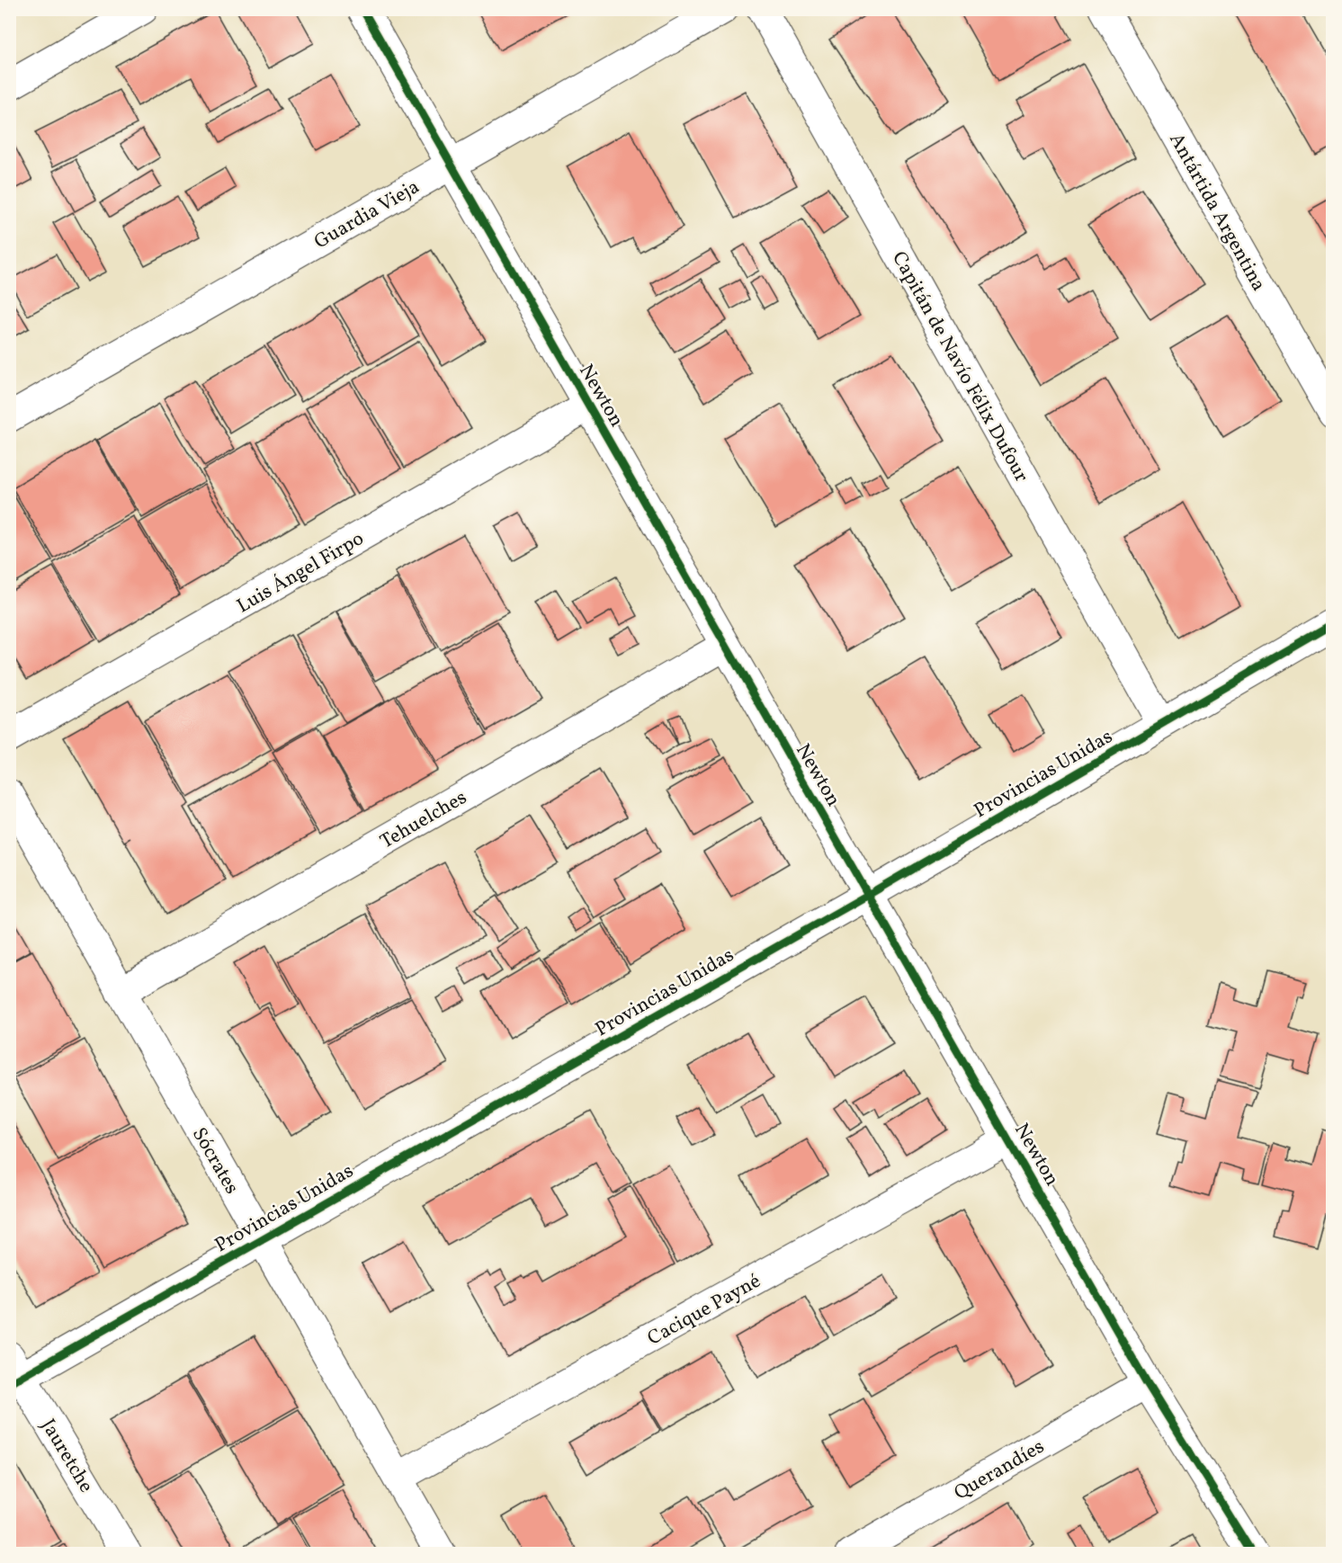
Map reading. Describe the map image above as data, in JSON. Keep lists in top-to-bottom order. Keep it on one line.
{"streets":{"street":["Antártida Argentina","Guardia Vieja","Capitán de Navío Félix Dufour","Newton","Luis Ángel Firpo","Provincias Unidas","Tehuelches","Sócrates","Cacique Payné","Jauretche","Querandíes"]},"crossings":[["Guardia Vieja","Newton"],["Capitán de Navío Félix Dufour","Provincias Unidas"],["Newton","Luis Ángel Firpo"],["Newton","Provincias Unidas"],["Newton","Tehuelches"],["Newton","Cacique Payné"],["Newton","Querandíes"],["Provincias Unidas","Sócrates"],["Provincias Unidas","Jauretche"],["Tehuelches","Sócrates"],["Sócrates","Cacique Payné"]]}
